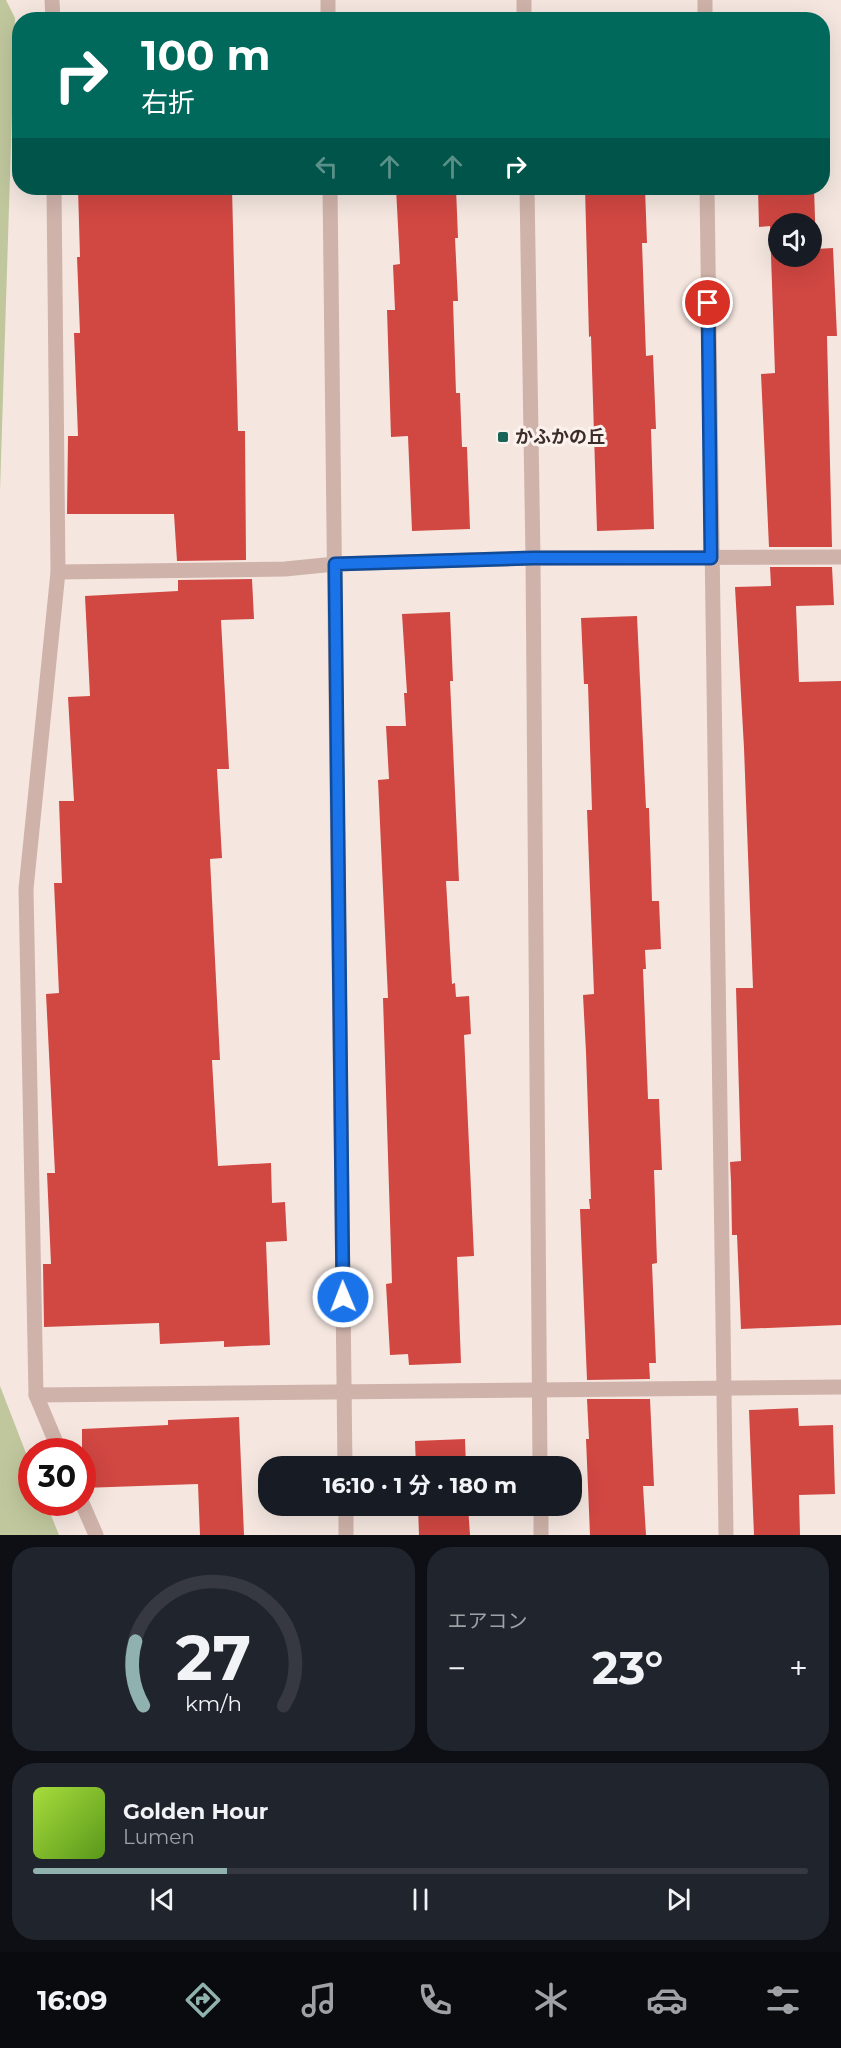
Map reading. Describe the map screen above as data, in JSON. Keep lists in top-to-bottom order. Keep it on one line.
{"places":{"transit":["かふかの丘"]},"page":{"turn":["100 m","右折"],"limit":"30","trip":"16:10 · 1 分 · 180 m","tile":"エアコン","heat":["−","23°","+"],"song":["Golden Hour","Lumen"],"tabs":"16:09","gauge":["27","km/h"]}}
